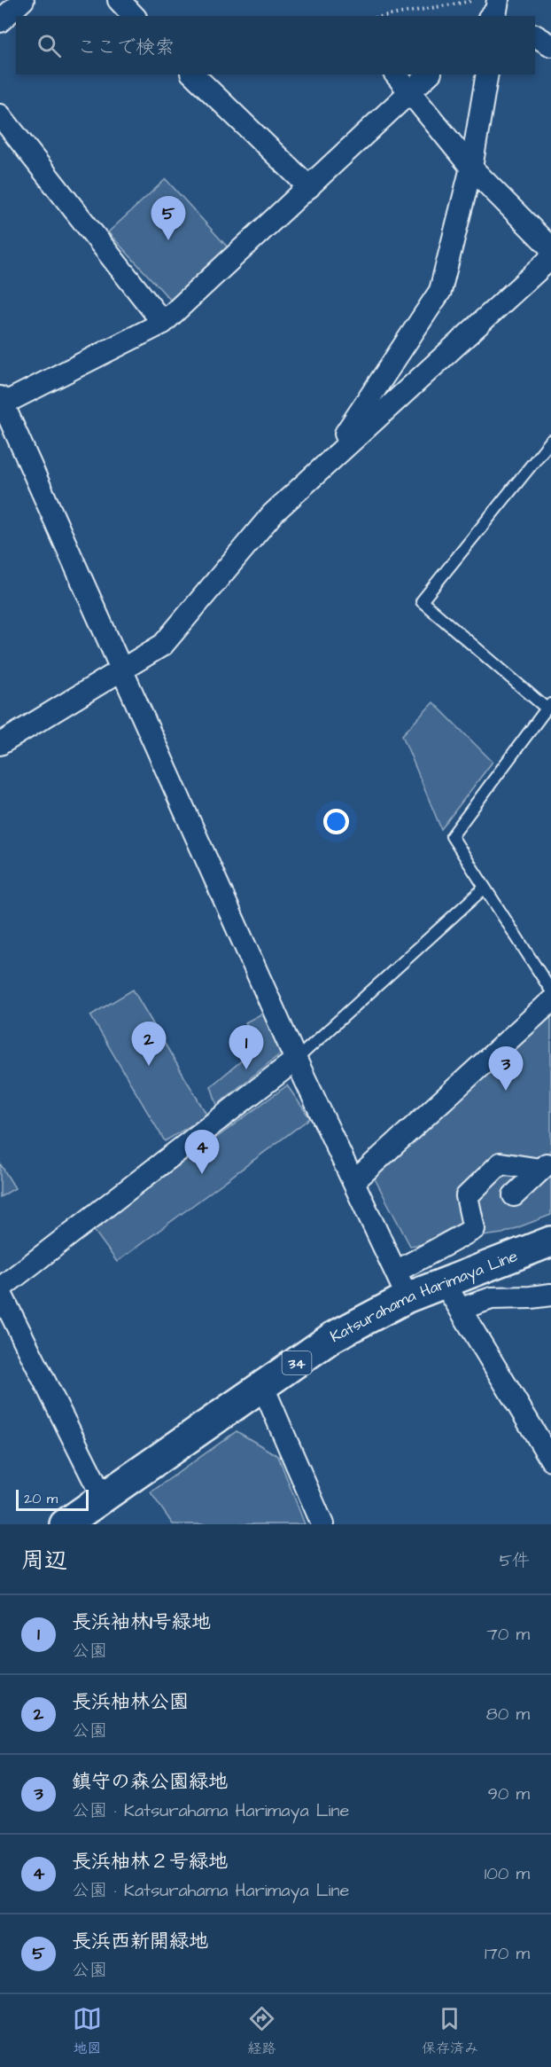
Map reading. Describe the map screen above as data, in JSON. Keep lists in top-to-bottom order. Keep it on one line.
{"streets":{"main road":["Katsurahama Harimaya Line","34"]},"scale_bar":"20 m","page":{"search":"ここで検索","pins":["5","2","1","3","4"],"scale":"20 m","heading":["周辺","5件"],"list":[{"mark":"1","name":"長浜袖林1号緑地","note":"公園","value":"70 m"},{"mark":"2","name":"長浜柚林公園","note":"公園","value":"80 m"},{"mark":"3","name":"鎮守の森公園緑地","note":"公園 · Katsurahama Harimaya Line","value":"90 m"},{"mark":"4","name":"長浜柚林２号緑地","note":"公園 · Katsurahama Harimaya Line","value":"100 m"},{"mark":"5","name":"長浜西新開緑地","note":"公園","value":"170 m"}],"nav":["地図","経路","保存済み"]}}
